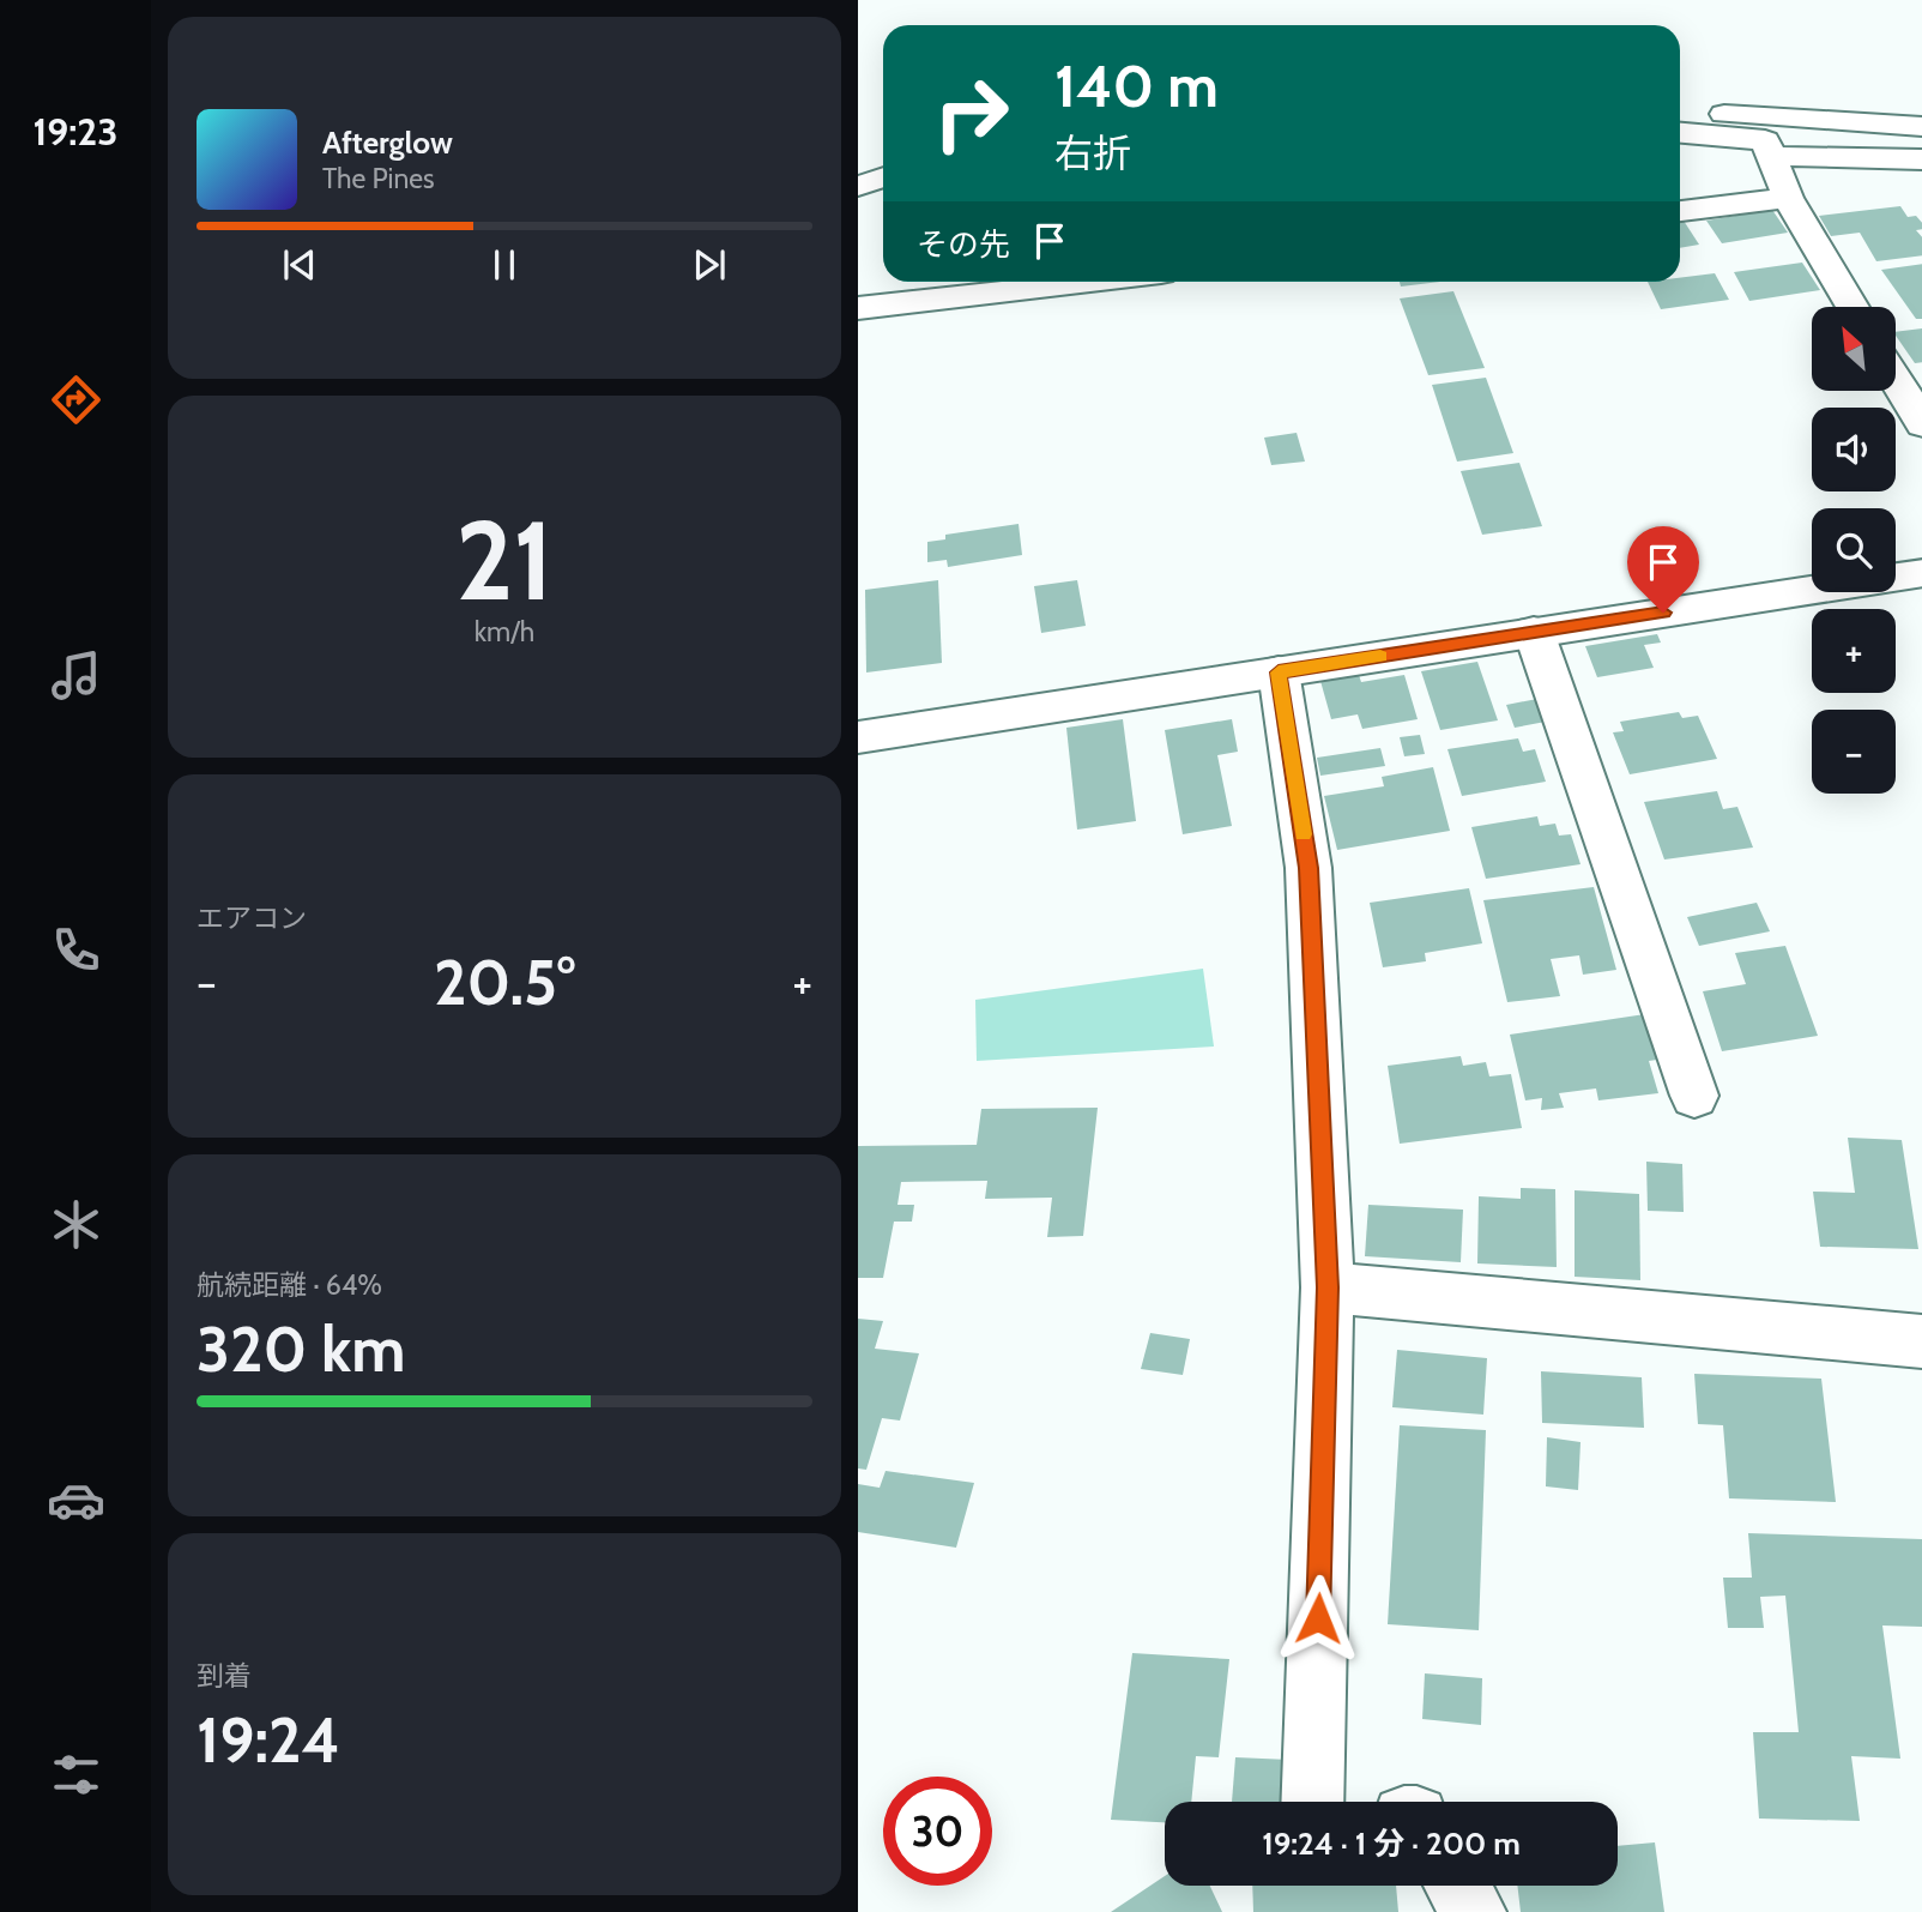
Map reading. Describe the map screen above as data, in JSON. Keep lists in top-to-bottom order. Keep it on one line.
{"north":"top left","page":{"tabs":"19:23","turn":["140 m","右折"],"song":["Afterglow","The Pines"],"then":"その先","map_buttons":["+","−"],"tile":[["21","km/h"],"エアコン",["航続距離 · 64%","320 km"],["到着","19:24"]],"heat":["−","20.5°","+"],"limit":"30","trip":"19:24 · 1 分 · 200 m"}}
